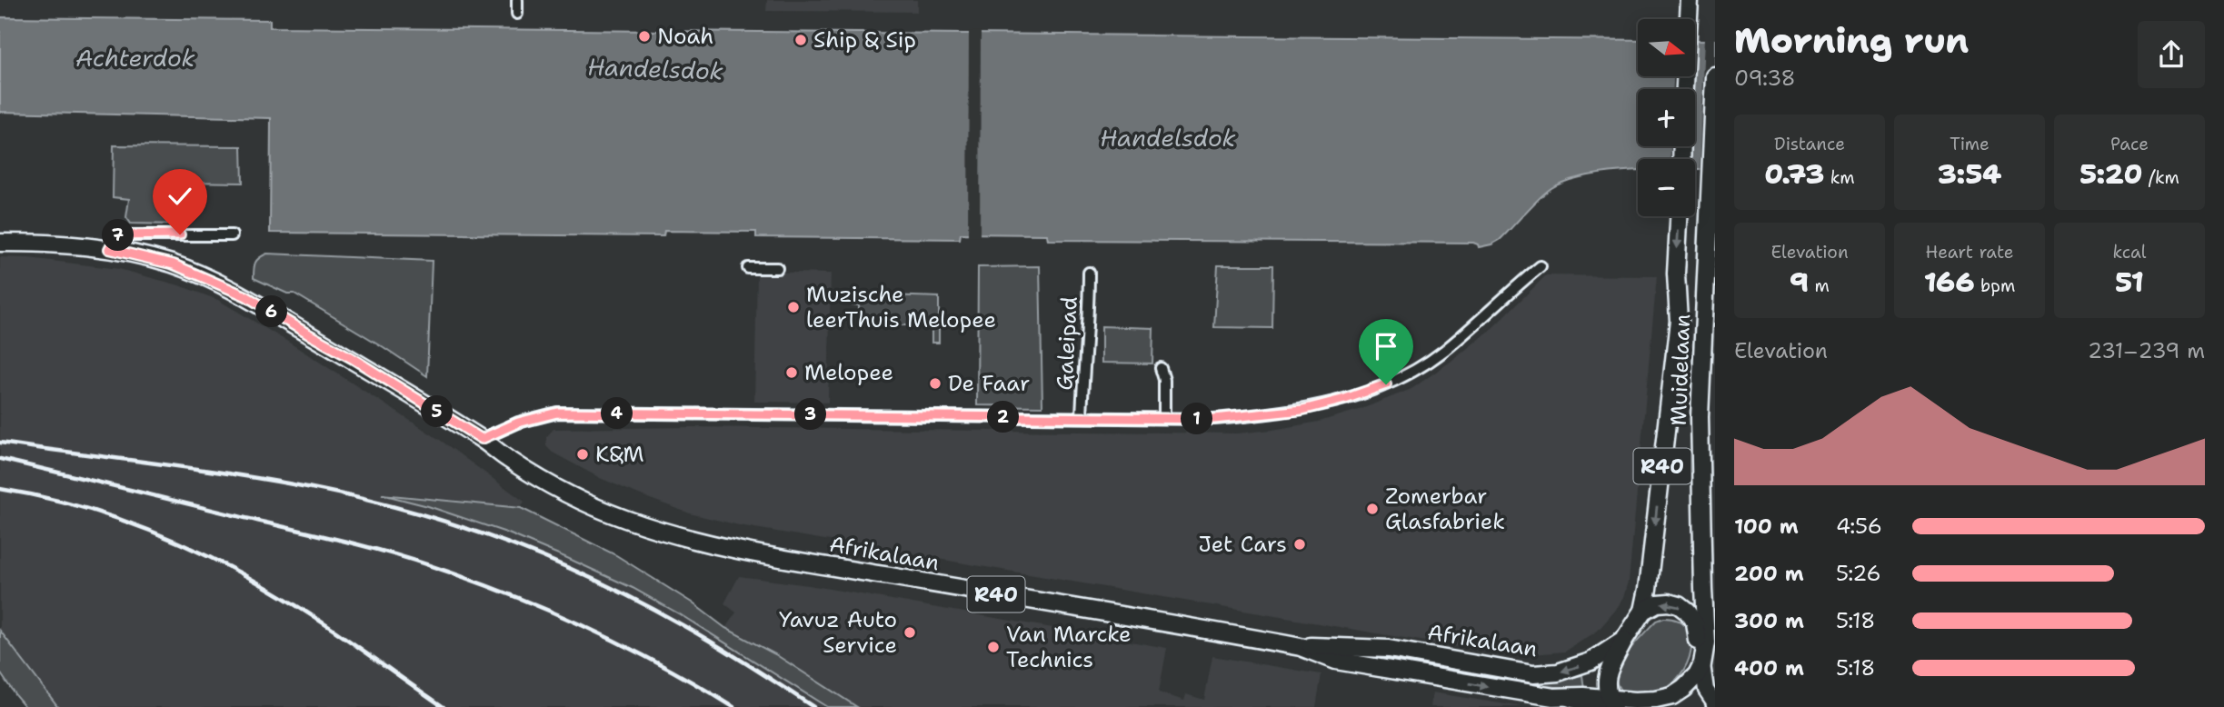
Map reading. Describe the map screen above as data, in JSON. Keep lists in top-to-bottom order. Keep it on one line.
{"streets":{"main road":["Muidelaan","R40","Afrikalaan"],"street":["Galeipad"]},"crossings":[["Muidelaan","Afrikalaan"],["R40","Afrikalaan"]],"water":["Achterdok","Handelsdok"],"places":["Noah","Ship & Sip","Muzische leerThuis Melopee","Melopee","De Faar","K&M","Zomerbar Glasfabriek","Jet Cars","Yavuz Auto Service","Van Marcke Technics"],"north":"right","page":{"heading":["Morning run","09:38"],"map_buttons":["+","−"],"stats":[["Distance","0.73 km"],["Time","3:54"],["Pace","5:20 /km"],["Elevation","9 m"],["Heart rate","166 bpm"],["kcal","51"]],"pins":["7","6","5","4","3","2","1"],"chart":["Elevation","231–239 m"],"list":[{"name":"100 m","note":"4:56"},{"name":"200 m","note":"5:26"},{"name":"300 m","note":"5:18"},{"name":"400 m","note":"5:18"}]}}
